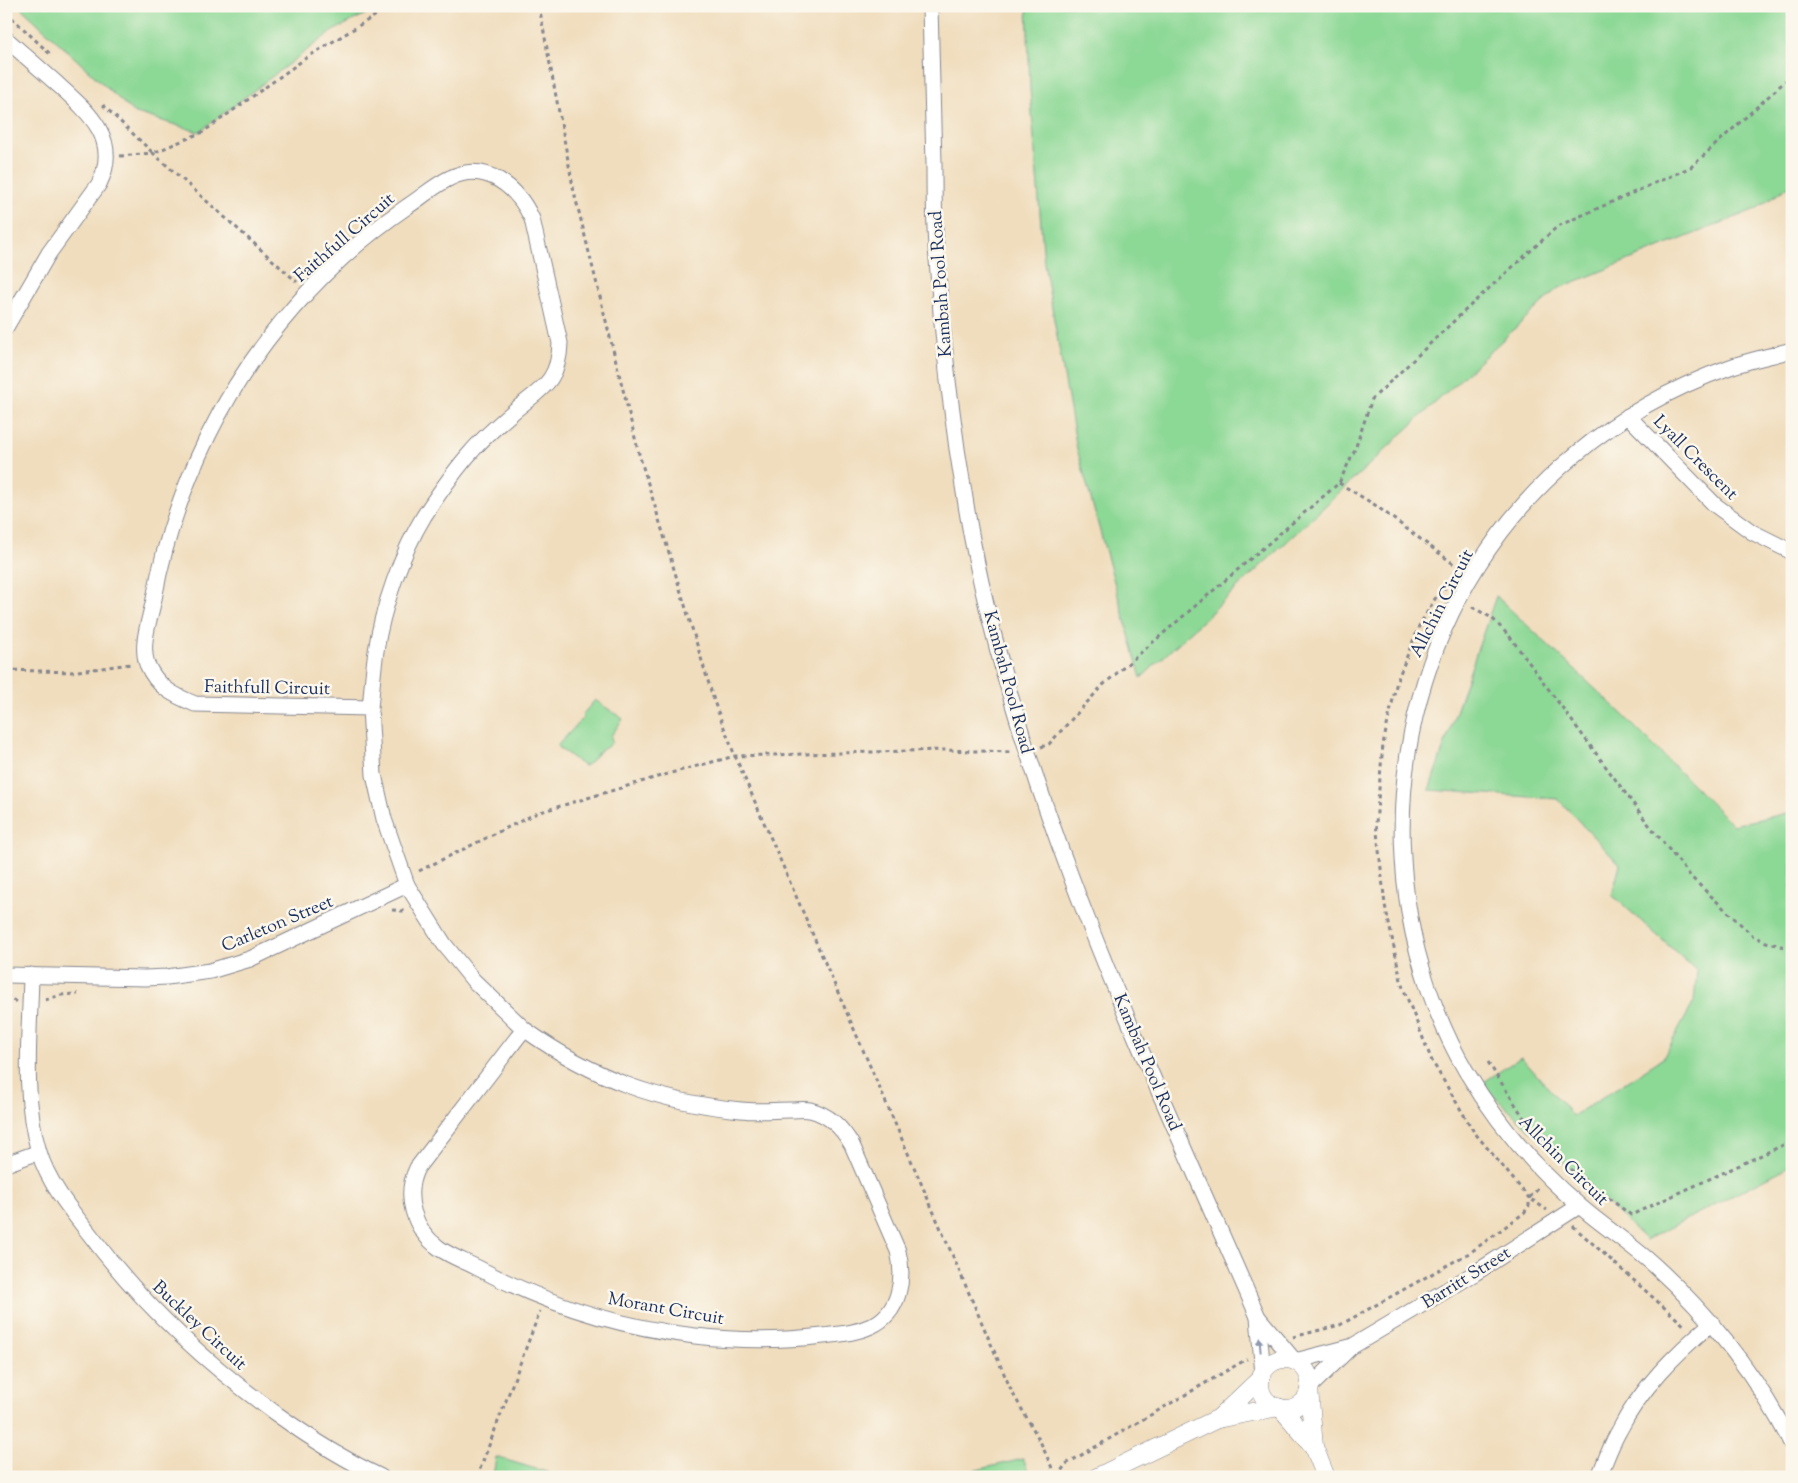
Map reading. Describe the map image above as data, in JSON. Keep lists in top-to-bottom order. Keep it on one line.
{"streets":{"street":["Faithfull Circuit","Kambah Pool Road","Lyall Crescent","Allchin Circuit","Carleton Street","Barritt Street","Morant Circuit","Buckley Circuit"]},"crossings":[["Faithfull Circuit","Carleton Street"],["Faithfull Circuit","Morant Circuit"],["Kambah Pool Road","Barritt Street"],["Lyall Crescent","Allchin Circuit"],["Allchin Circuit","Barritt Street"],["Carleton Street","Morant Circuit"],["Carleton Street","Buckley Circuit"]]}
